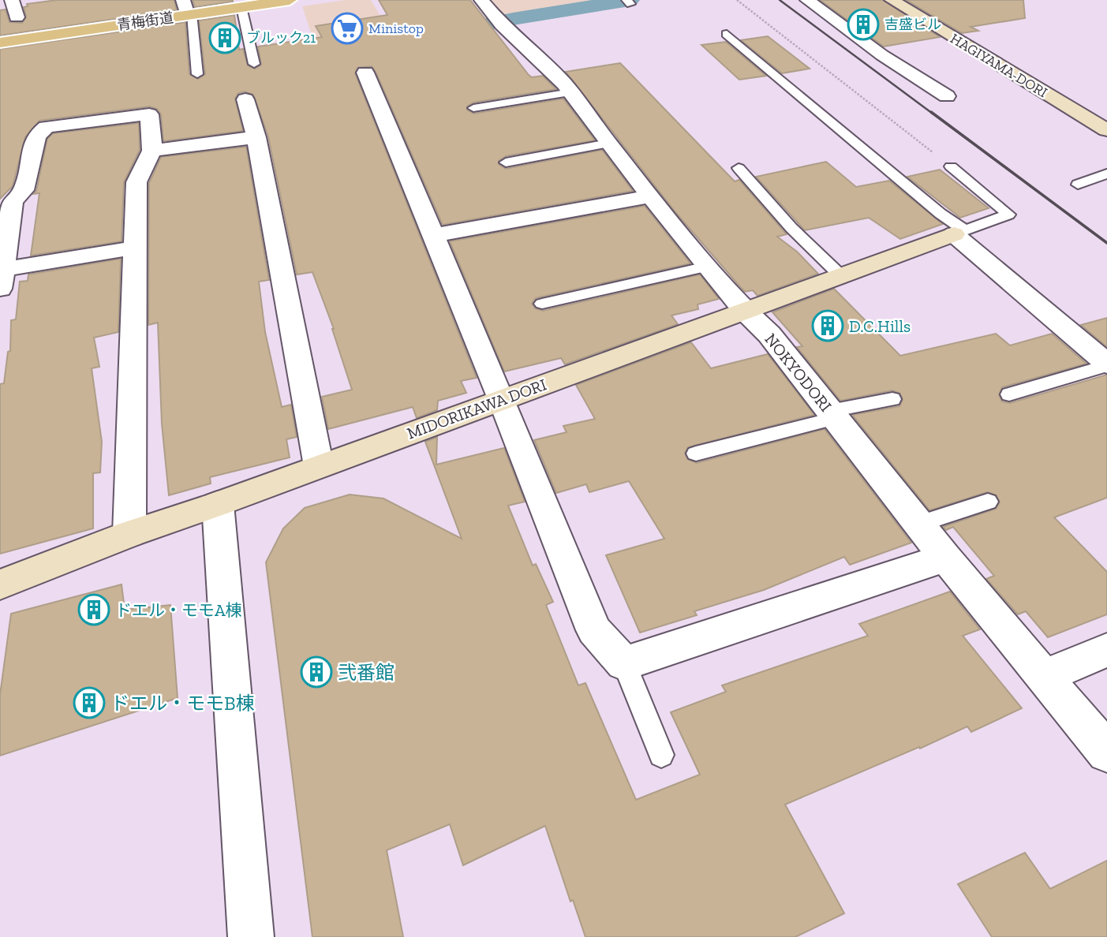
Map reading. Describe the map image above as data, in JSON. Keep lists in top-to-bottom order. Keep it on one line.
{"streets":{"main road":["青梅街道"],"street":["HAGIYAMA-DORI","NOKYODORI","MIDORIKAWA DORI"]},"crossings":[["NOKYODORI","MIDORIKAWA DORI"]],"places":{"building":["吉盛ビル","ブルック21","D.C.Hills","ドエル・モモA棟","弐番館","ドエル・モモB棟"],"supermarket":["Ministop"]}}
